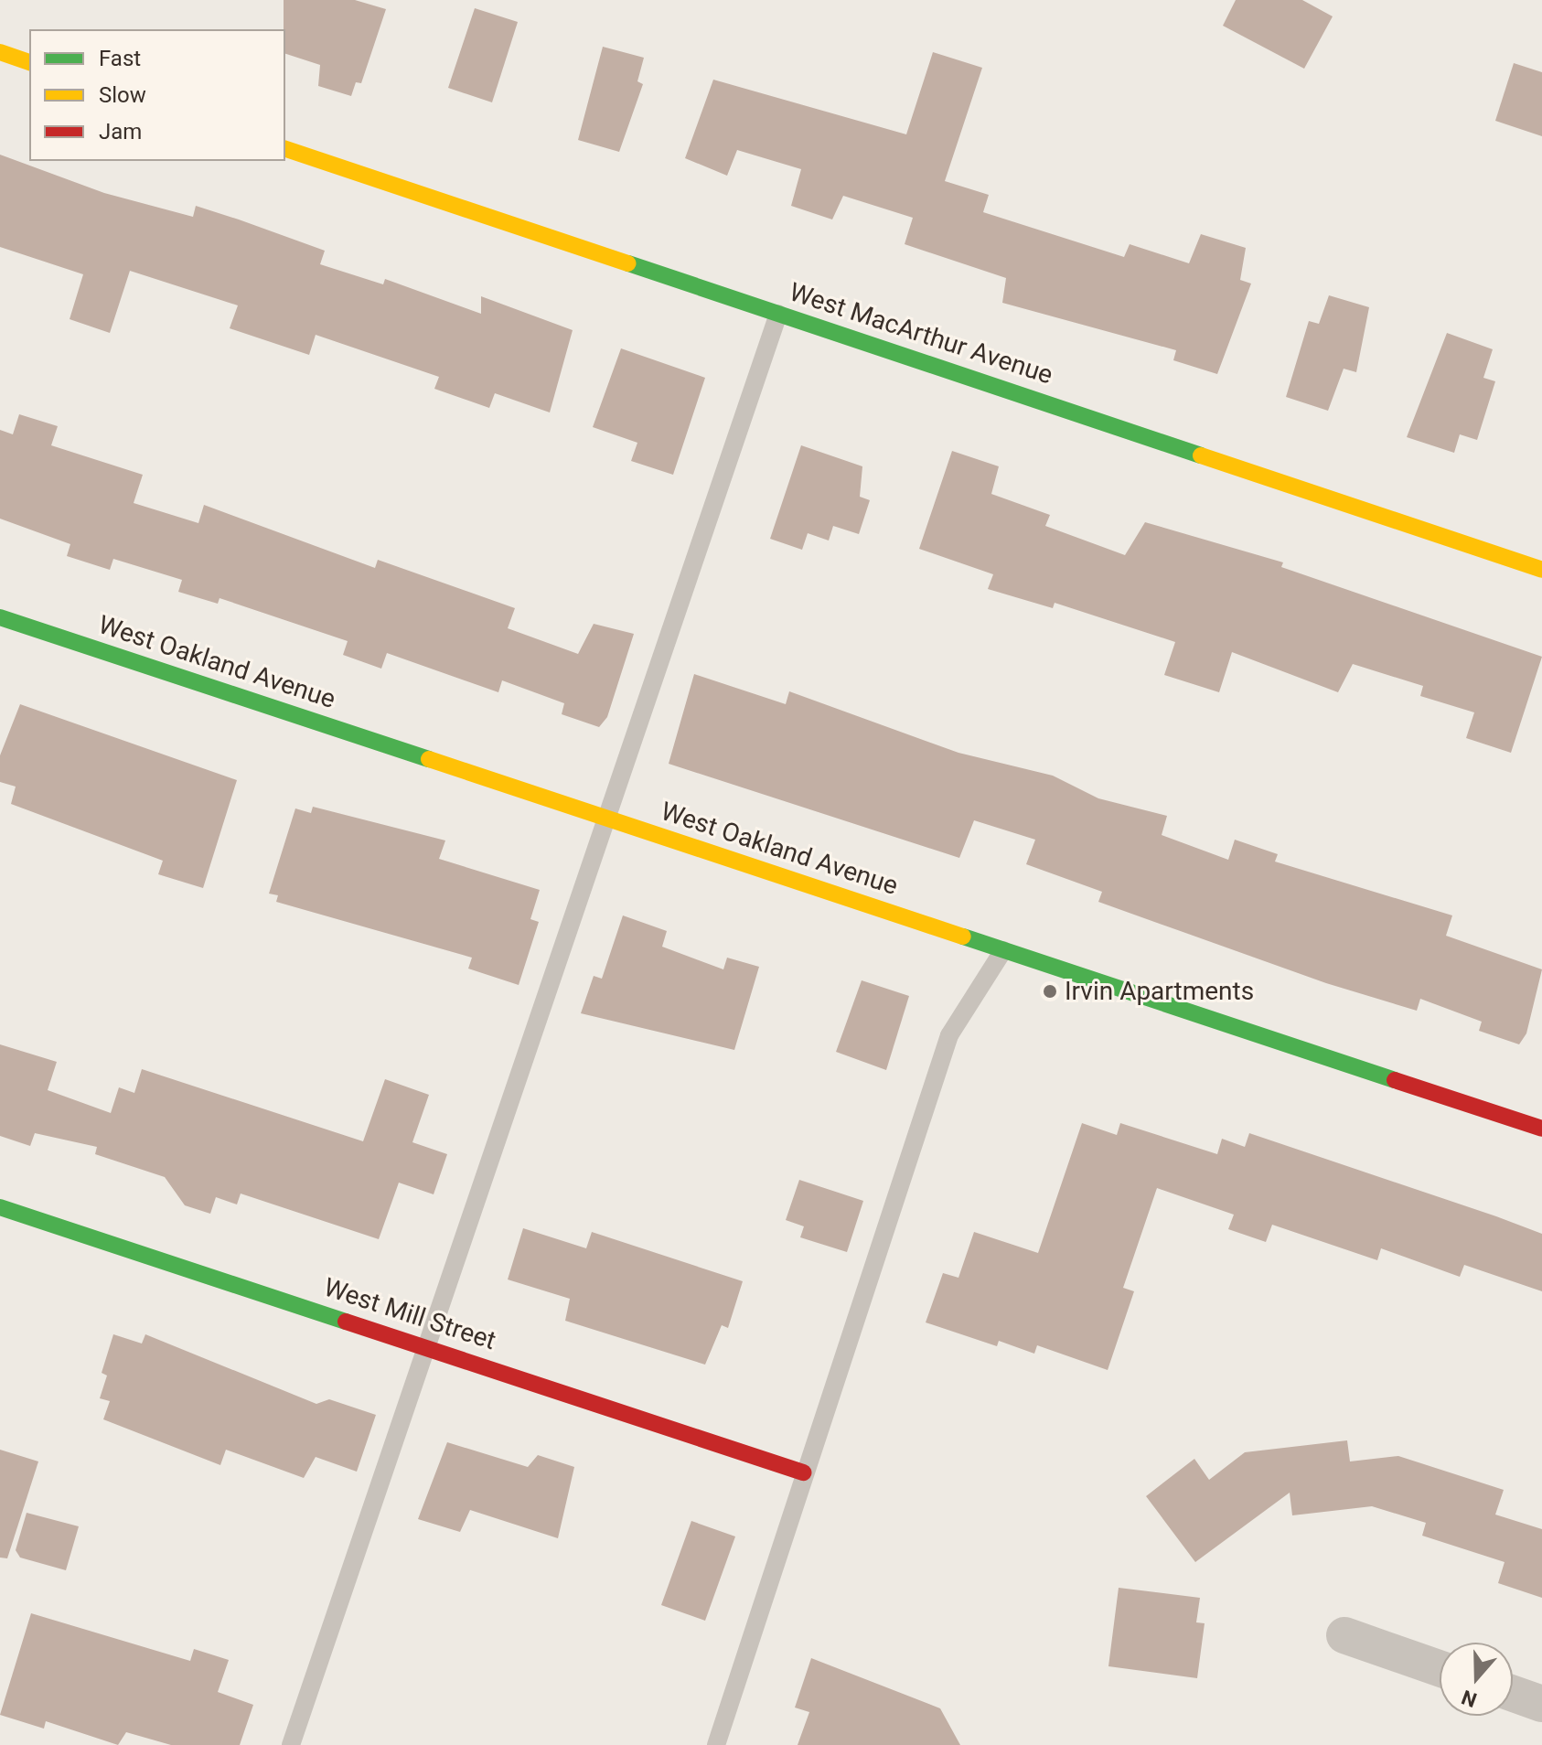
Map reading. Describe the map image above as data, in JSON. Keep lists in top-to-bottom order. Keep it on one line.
{"streets":{"main road":["West MacArthur Avenue","West Oakland Avenue","West Mill Street"]},"places":["Irvin Apartments"],"legend":["Fast","Slow","Jam"],"north":"bottom"}
